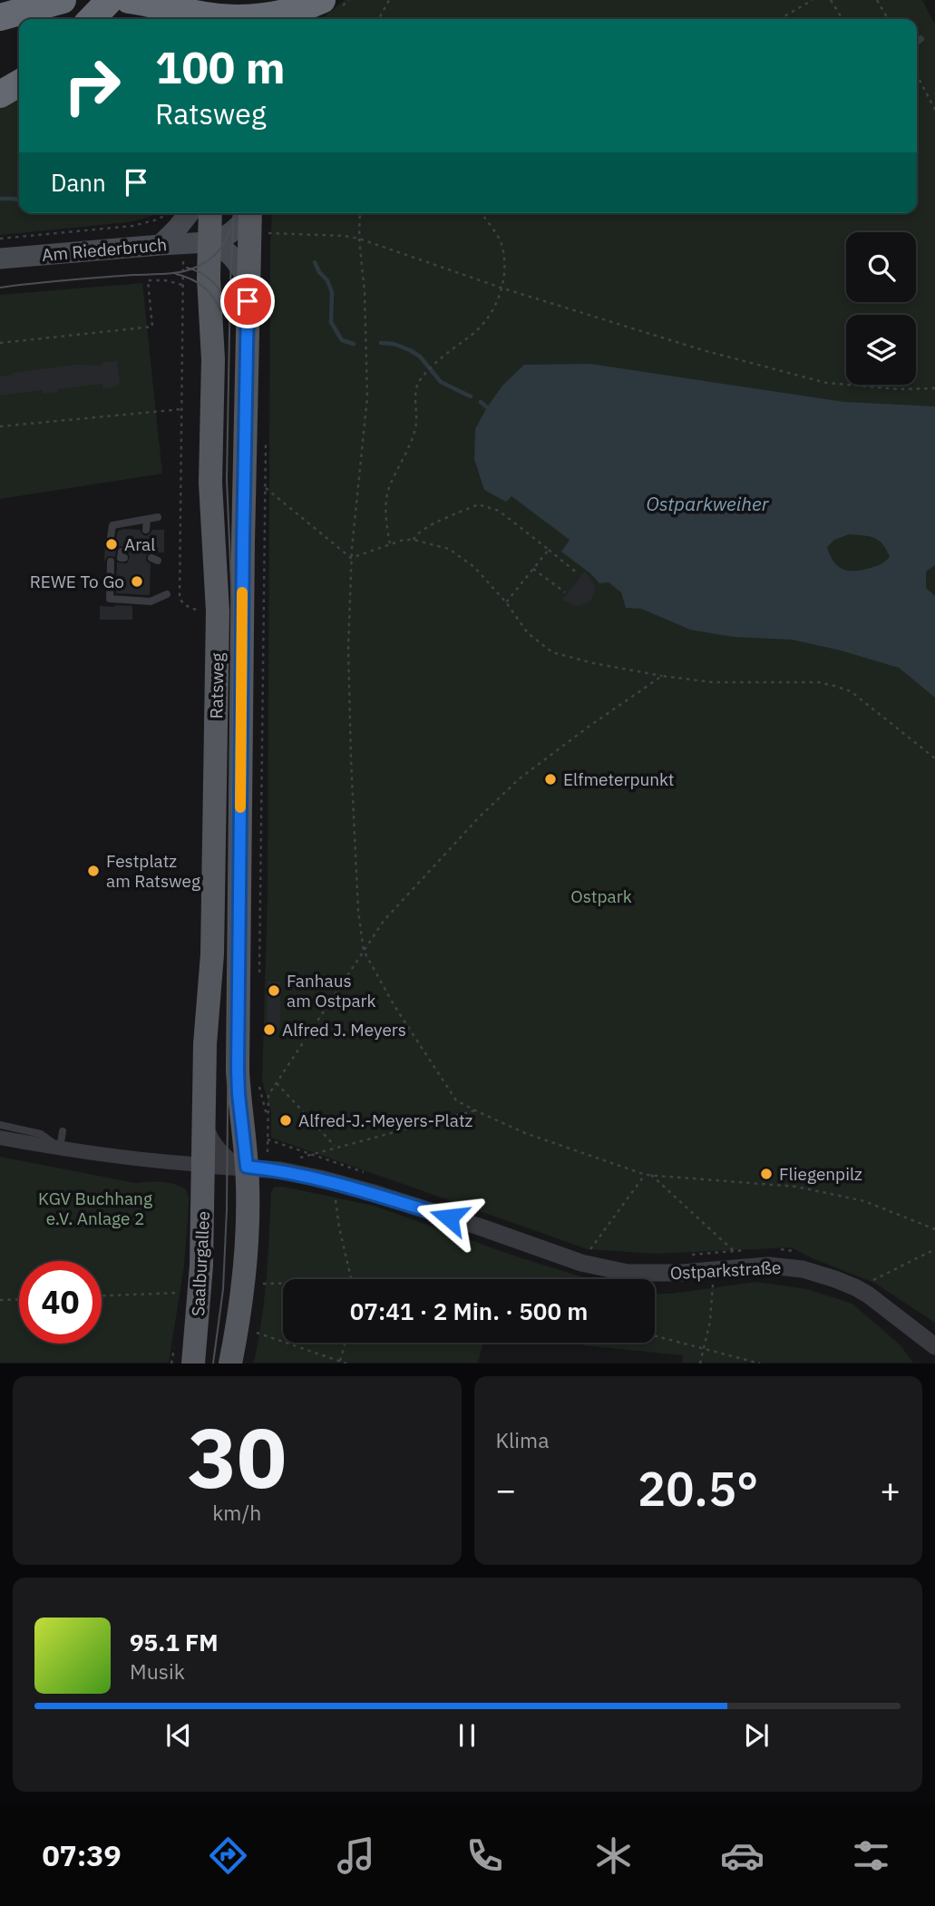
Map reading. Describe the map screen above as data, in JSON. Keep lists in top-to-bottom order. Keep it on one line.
{"streets":{"main road":["Am Riederbruch","Ratsweg","Saalburgallee"],"street":["Ostparkstraße"]},"crossings":[["Am Riederbruch","Ratsweg"],["Ratsweg","Saalburgallee"],["Ratsweg","Ostparkstraße"],["Saalburgallee","Ostparkstraße"]],"water":["Ostparkweiher"],"parks":["Ostpark","KGV Buchhang e.V. Anlage 2"],"places":["Aral","REWE To Go","Elfmeterpunkt","Festplatz am Ratsweg","Fanhaus am Ostpark","Alfred J. Meyers","Alfred-J.-Meyers-Platz","Fliegenpilz"],"page":{"turn":["100 m","Ratsweg"],"then":"Dann","limit":"40","trip":"07:41 · 2 Min. · 500 m","tile":[["30","km/h"],"Klima"],"heat":["−","20.5°","+"],"song":["95.1 FM","Musik"],"tabs":"07:39"}}
